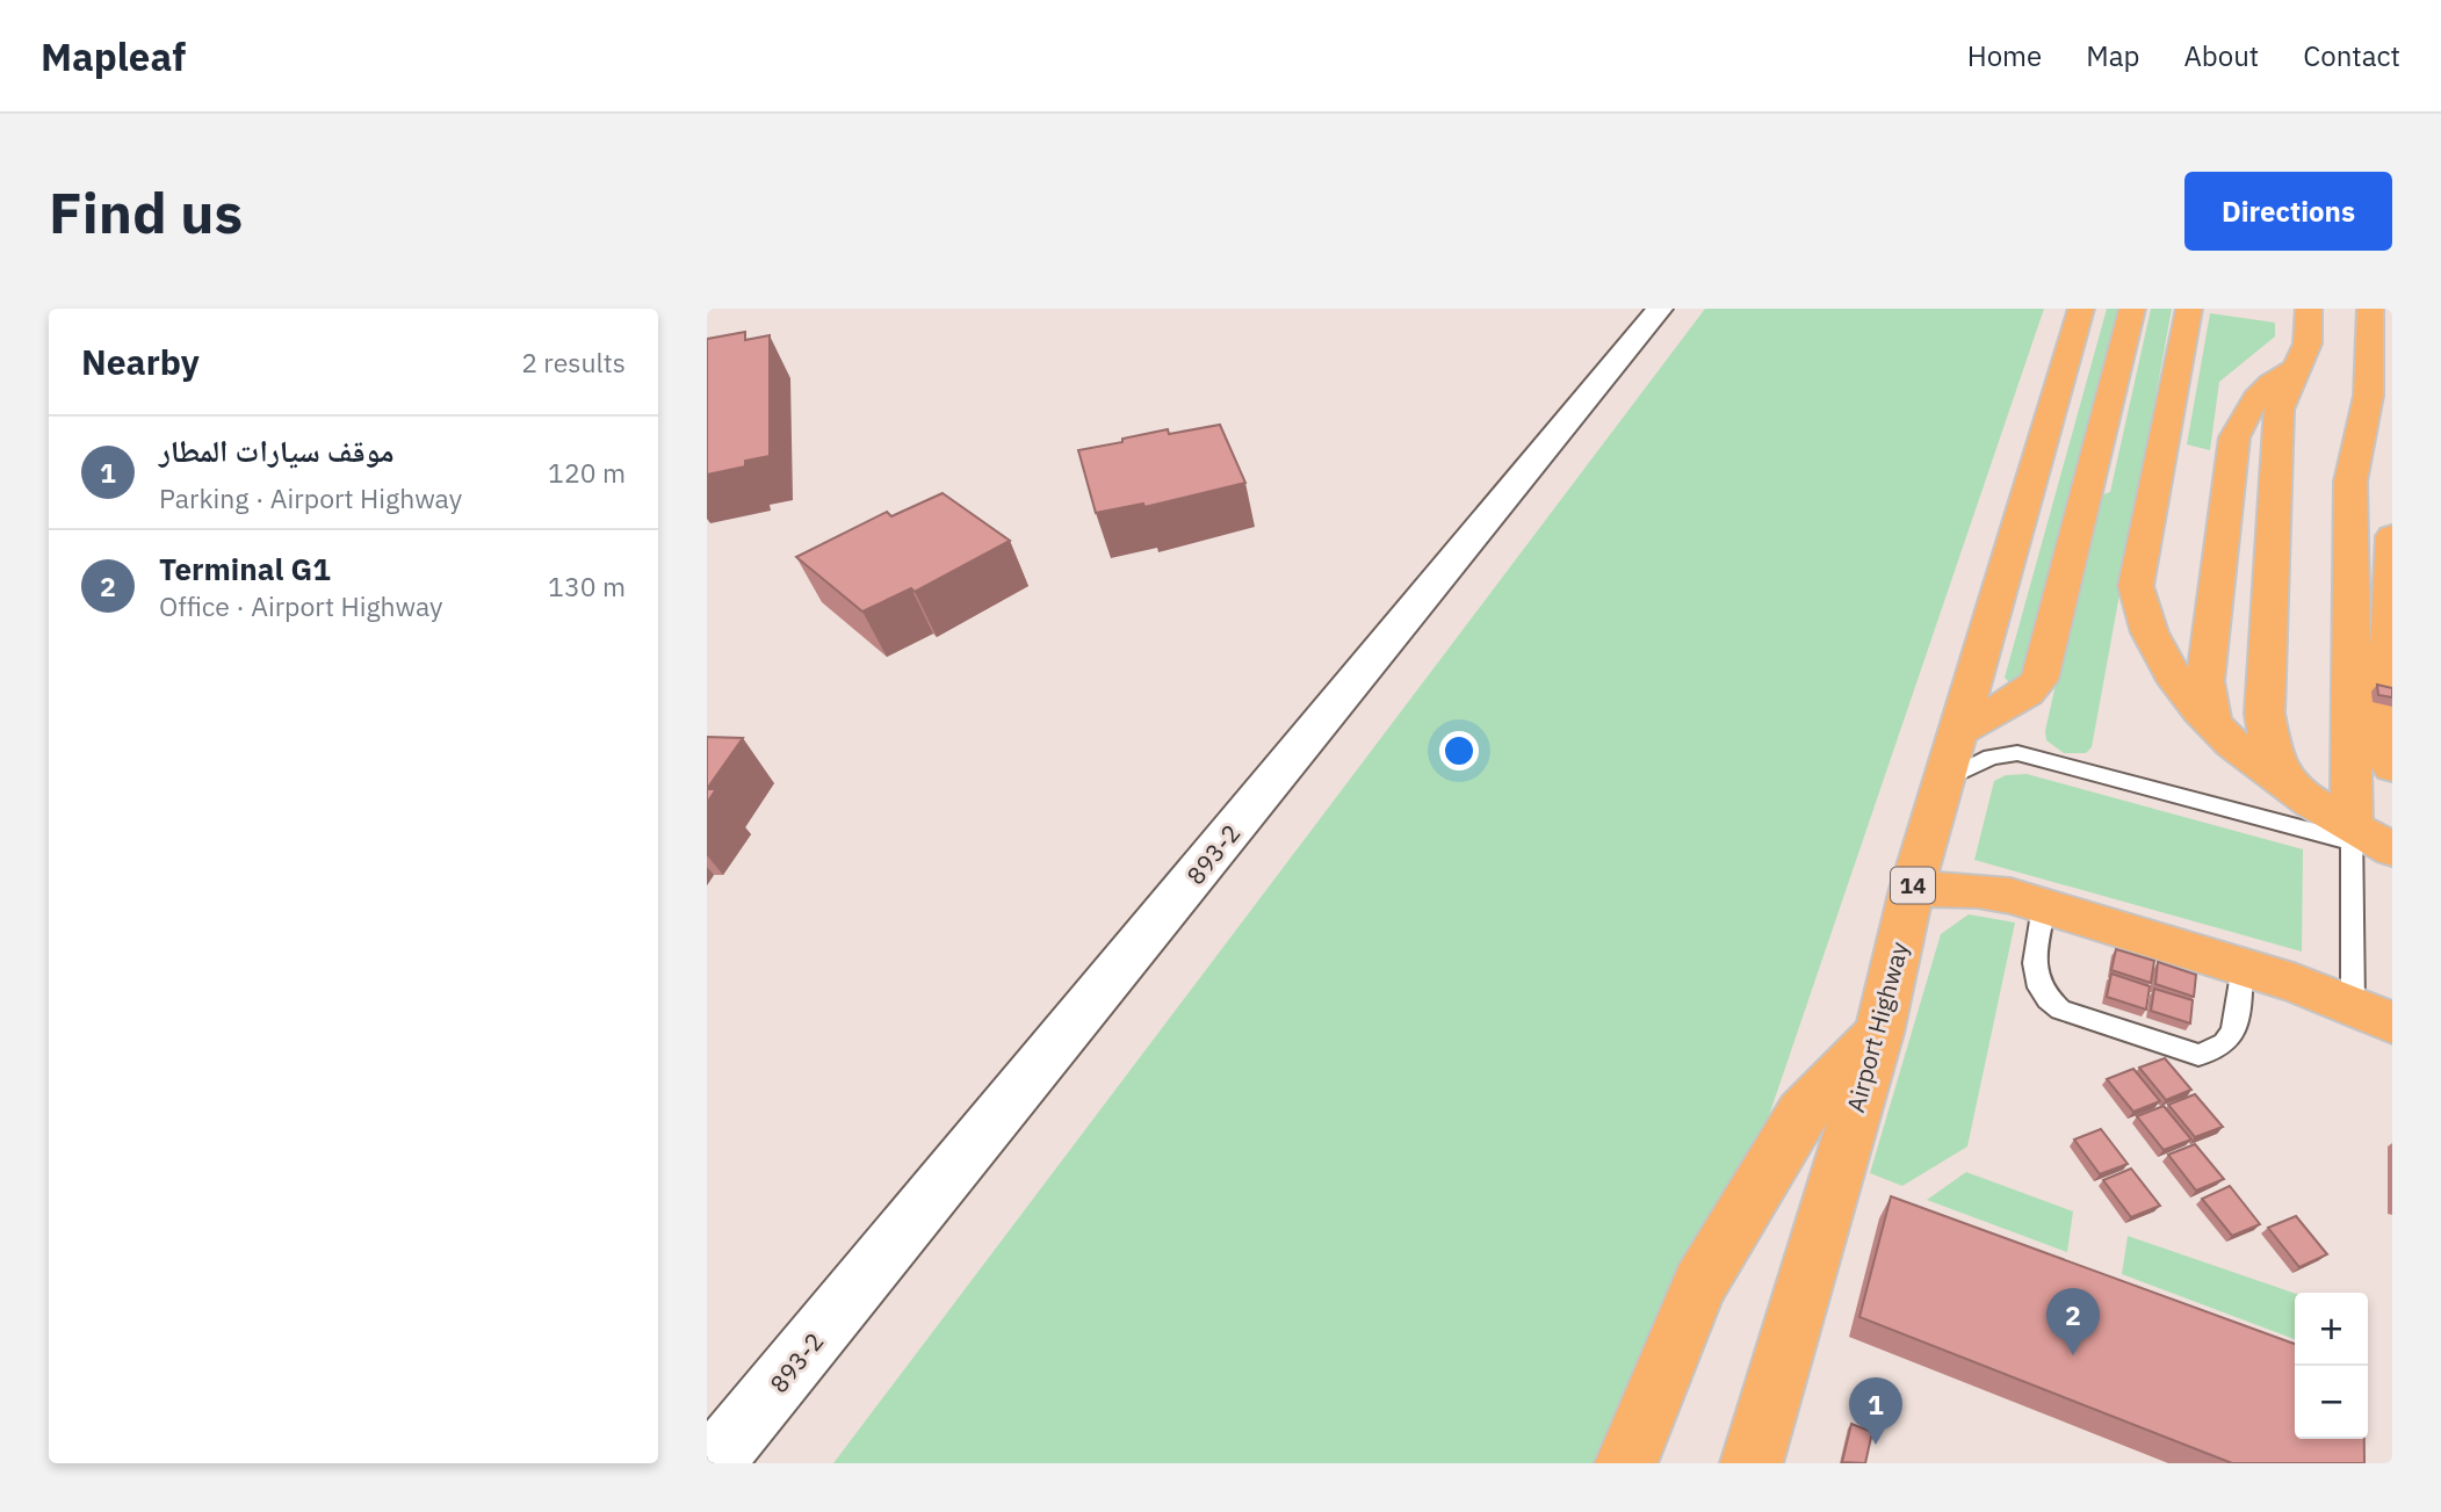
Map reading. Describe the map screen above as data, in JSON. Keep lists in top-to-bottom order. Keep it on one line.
{"streets":{"highway":["14","Airport Highway"],"street":["893-2"]},"page":{"header":"Mapleaf","nav":["Home","Map","About","Contact"],"buttons":"Directions","title":"Find us","heading":["Nearby","2 results"],"list":[{"mark":"1","name":"موقف سيارات المطار","note":"Parking · Airport Highway","value":"120 m"},{"mark":"2","name":"Terminal G1","note":"Office · Airport Highway","value":"130 m"}],"pins":["2","1"],"map_buttons":["+","−"]}}
